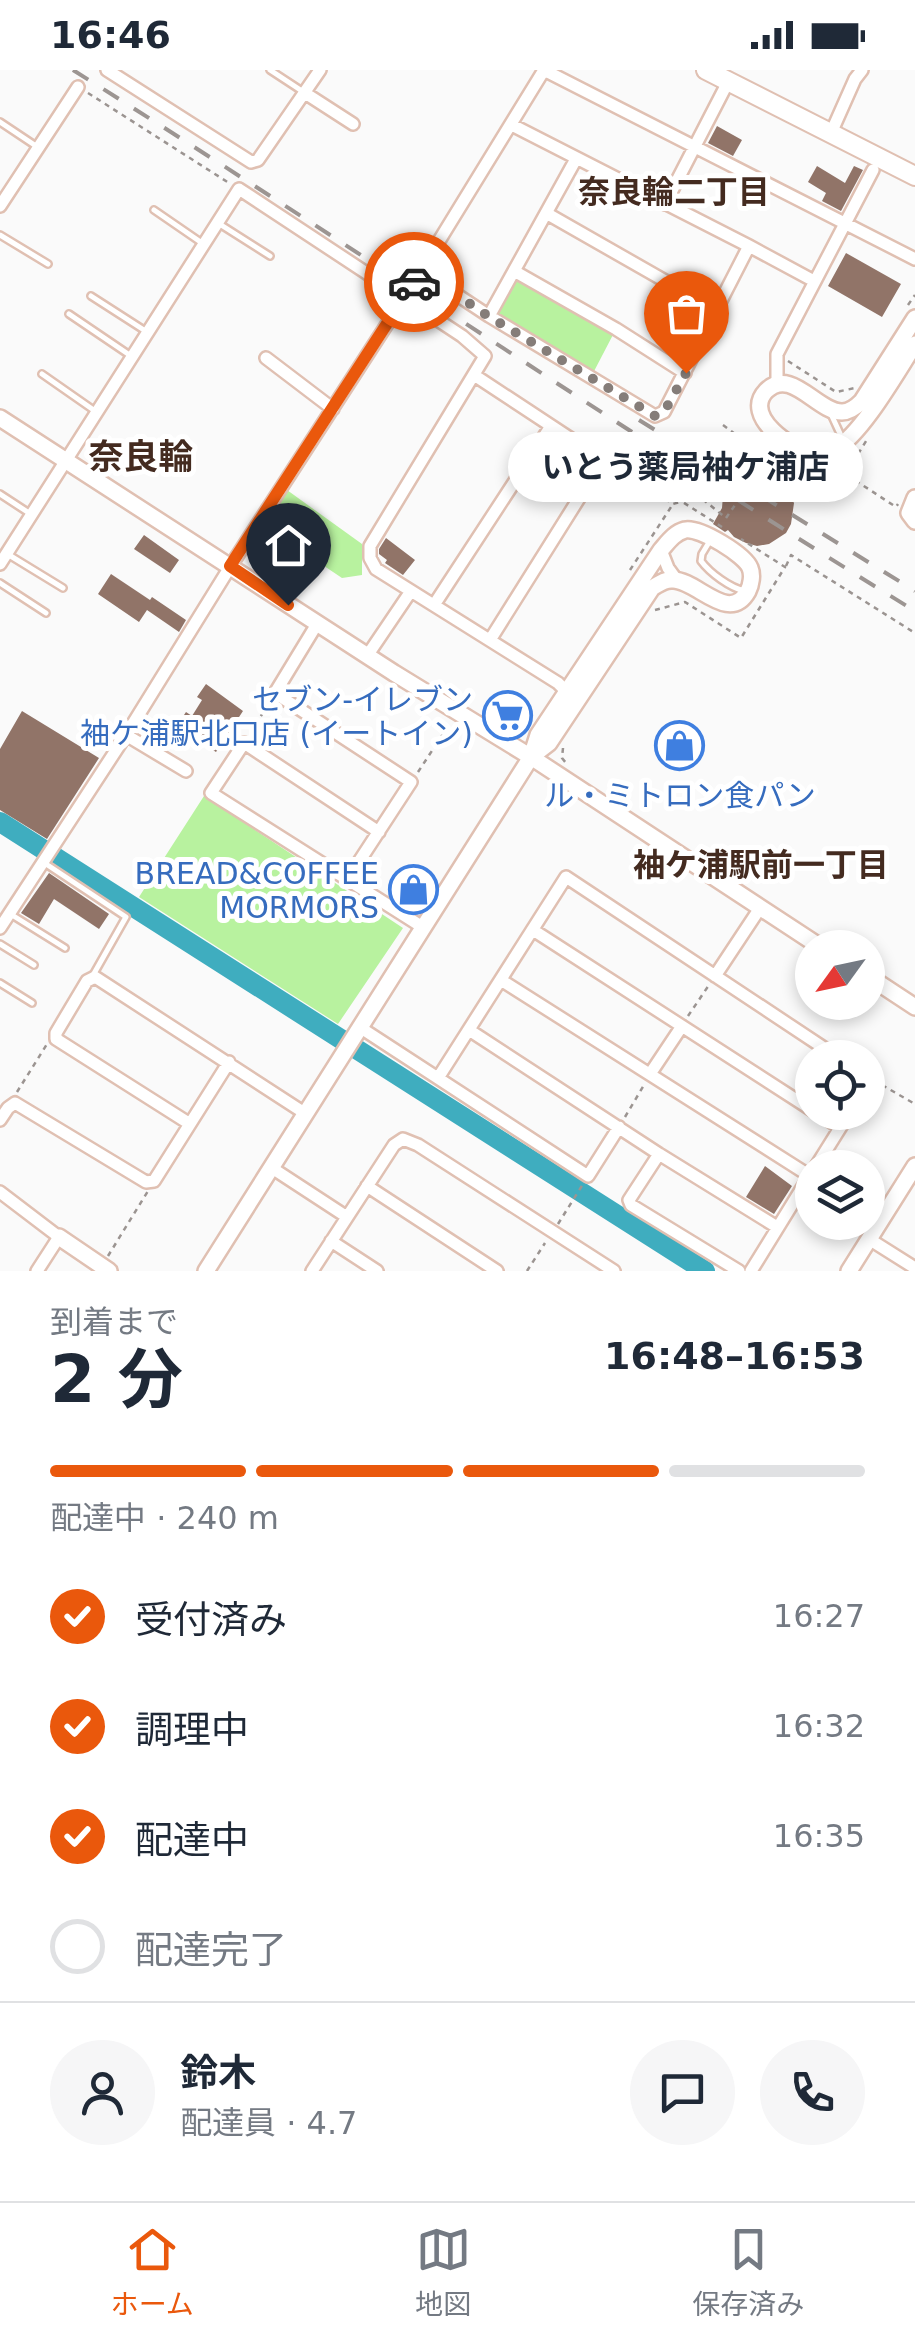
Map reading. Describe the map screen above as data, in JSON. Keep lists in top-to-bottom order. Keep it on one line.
{"districts":["奈良輪二丁目","奈良輪","袖ケ浦駅前一丁目"],"places":{"other":["いとう薬局袖ケ浦店"],"supermarket":["セブン-イレブン 袖ケ浦駅北口店 (イートイン)"],"shop":["ル・ミトロン食パン","BREAD&COFFEE MORMORS"]},"north":"bottom left","page":{"status":"16:46","bubble":"いとう薬局袖ケ浦店","heading":["2 分","到着まで","16:48–16:53"],"panel":["鈴木","配達員 · 4.7"],"bar":"配達中 · 240 m","list":[["受付済み","16:27"],["調理中","16:32"],["配達中","16:35"],"配達完了"],"tabs":["ホーム","地図","保存済み"]}}
